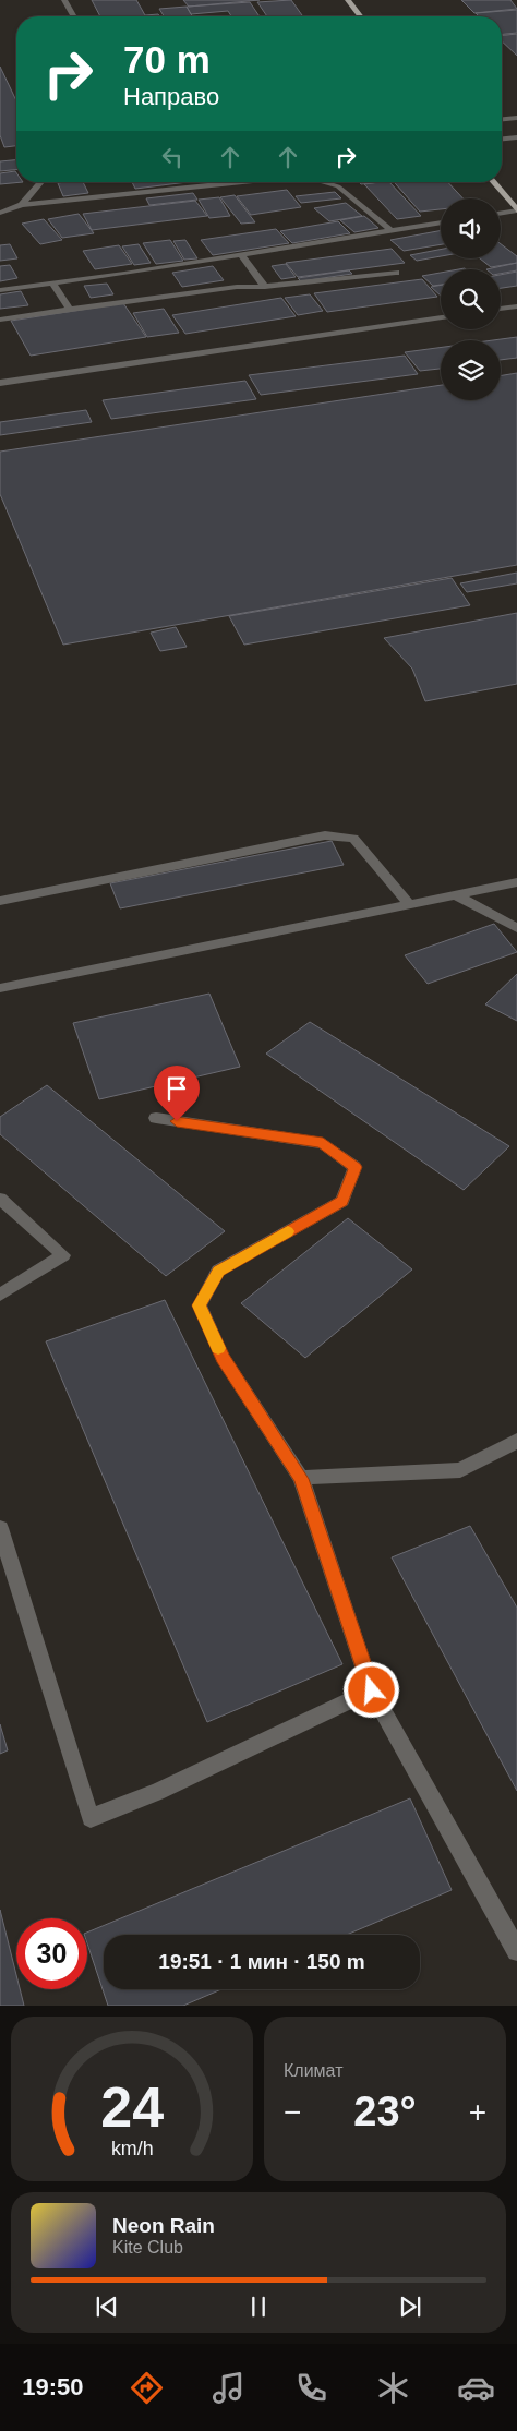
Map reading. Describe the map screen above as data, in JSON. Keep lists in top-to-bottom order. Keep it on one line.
{"page":{"turn":["70 m","Направо"],"limit":"30","trip":"19:51 · 1 мин · 150 m","tile":"Климат","heat":["−","23°","+"],"song":["Neon Rain","Kite Club"],"tabs":"19:50","gauge":["24","km/h"]}}
